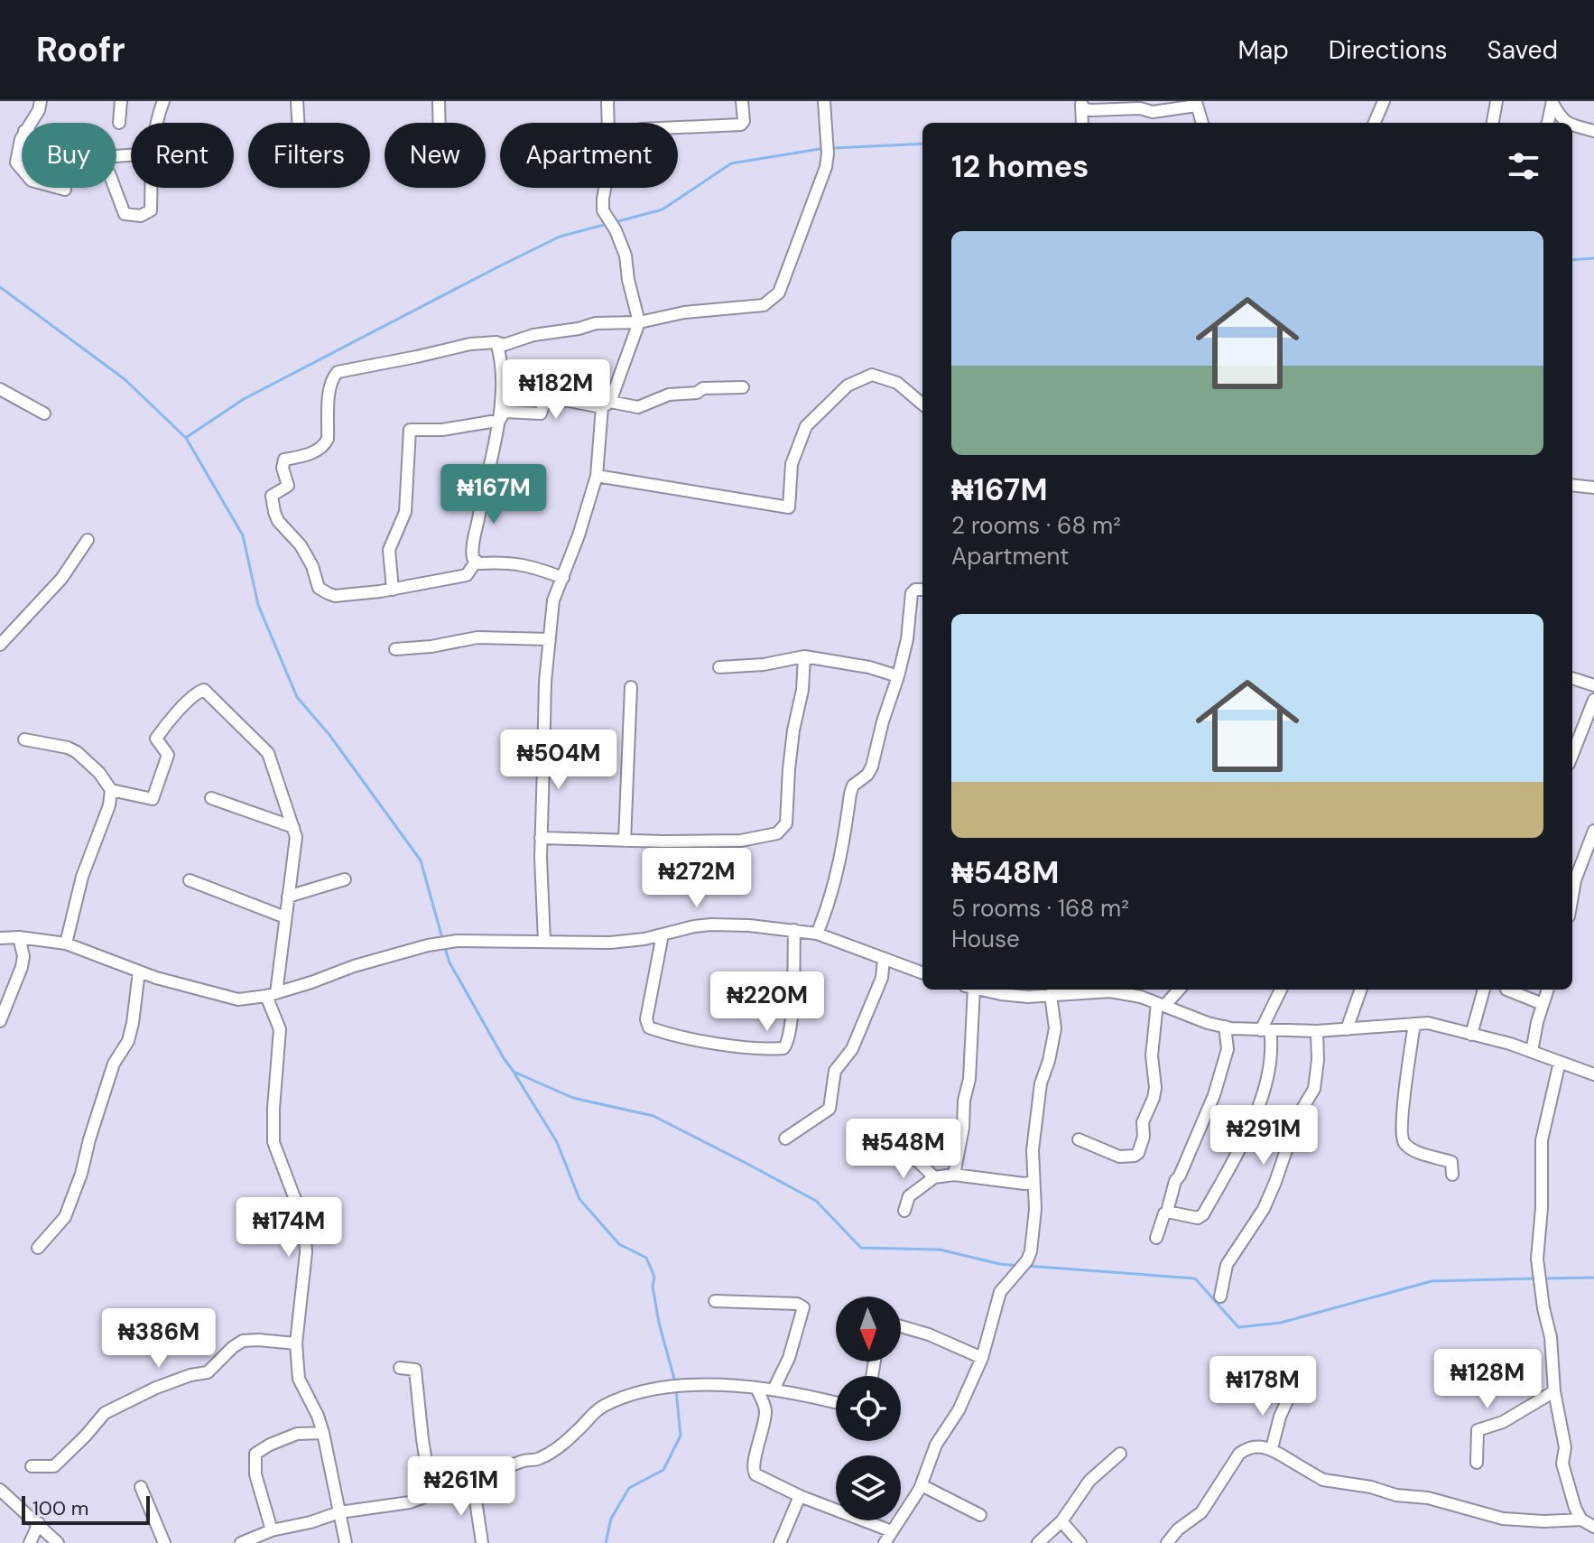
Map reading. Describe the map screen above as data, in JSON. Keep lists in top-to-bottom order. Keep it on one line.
{"scale_bar":"100 m","north":"bottom","page":{"header":"Roofr","nav":["Map","Directions","Saved"],"chip":["Buy","Rent","Filters","New","Apartment"],"heading":"12 homes","list":[{"name":"₦167M","note":"2 rooms · 68 m² · Apartment"},{"name":"₦548M","note":"5 rooms · 168 m² · House"}],"price":["₦182M","₦167M","₦504M","₦272M","₦220M","₦291M","₦548M","₦174M","₦386M","₦128M","₦178M","₦261M"],"scale":"100 m"}}
